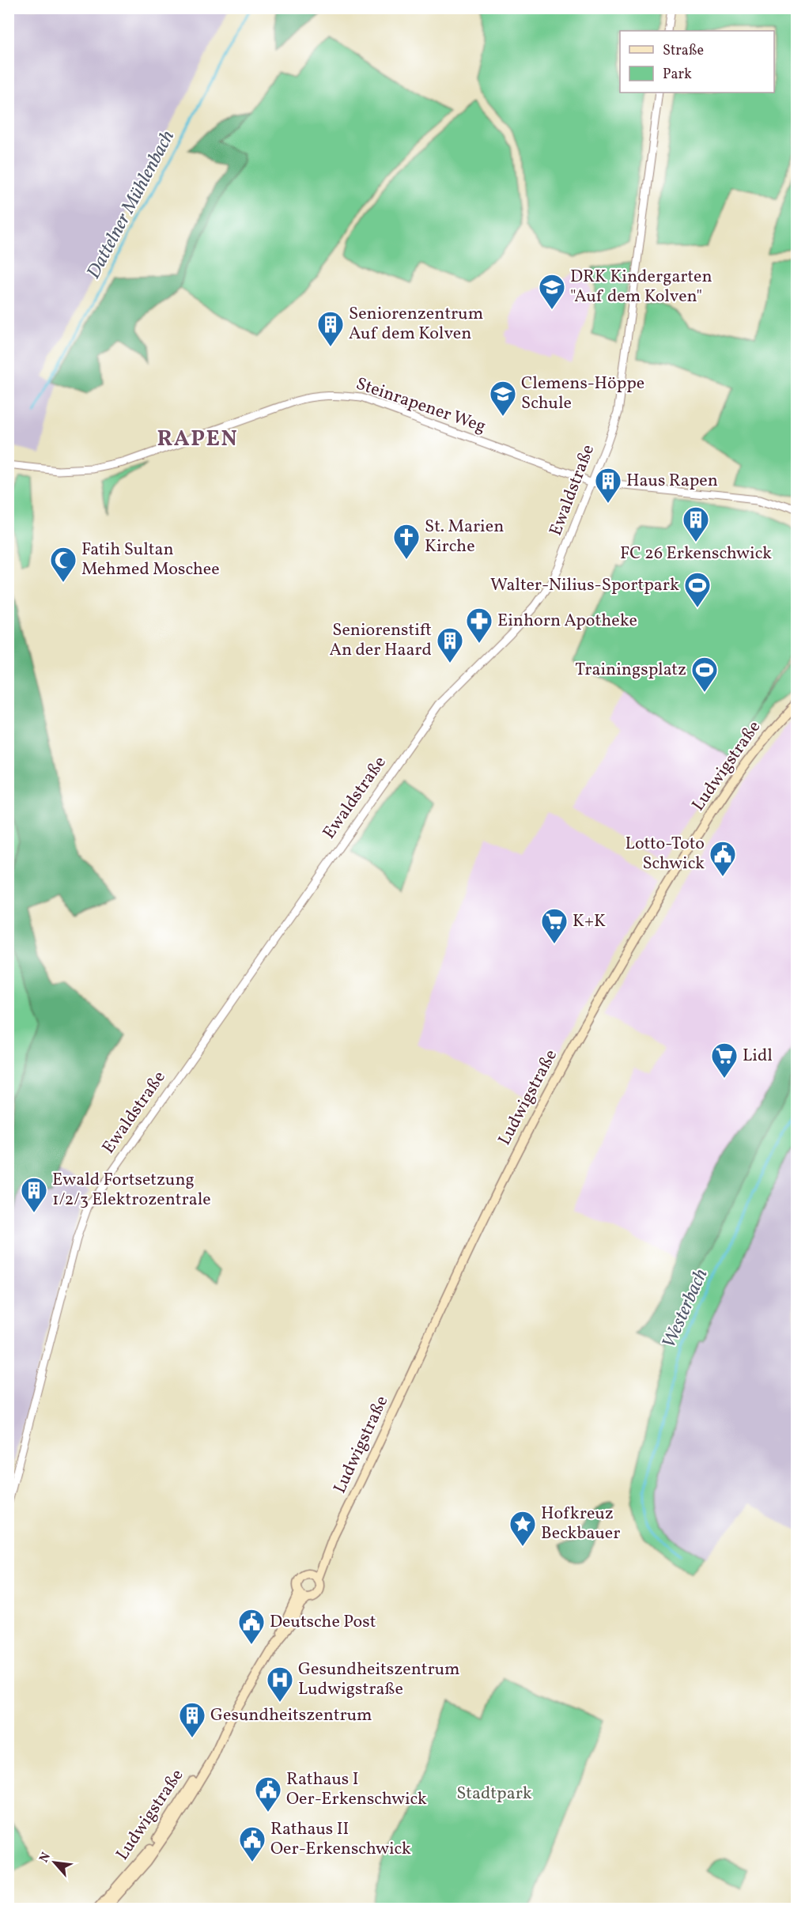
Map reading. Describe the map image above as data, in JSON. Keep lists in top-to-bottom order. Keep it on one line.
{"streets":{"main road":["Ludwigstraße"],"street":["Steinrapener Weg","Ewaldstraße"]},"crossings":[["Steinrapener Weg","Ewaldstraße"]],"districts":["RAPEN"],"water":["Dattelner Mühlenbach","Westerbach"],"parks":["Stadtpark"],"places":{"school or university":["DRK Kindergarten \"Auf dem Kolven\"","Clemens-Höppe Schule"],"building":["Seniorenzentrum Auf dem Kolven","Haus Rapen","FC 26 Erkenschwick","Seniorenstift An der Haard","Ewald Fortsetzung 1/2/3 Elektrozentrale","Gesundheitszentrum"],"church":["St. Marien Kirche"],"mosque":["Fatih Sultan Mehmed Moschee"],"sports":["Walter-Nilius-Sportpark","Trainingsplatz"],"pharmacy":["Einhorn Apotheke"],"public building":["Lotto-Toto Schwick","Deutsche Post","Rathaus I Oer-Erkenschwick","Rathaus II Oer-Erkenschwick"],"supermarket":["K+K","Lidl"],"place":["Hofkreuz Beckbauer"],"hospital":["Gesundheitszentrum Ludwigstraße"]},"legend":["Straße","Park"],"north":"top left"}
